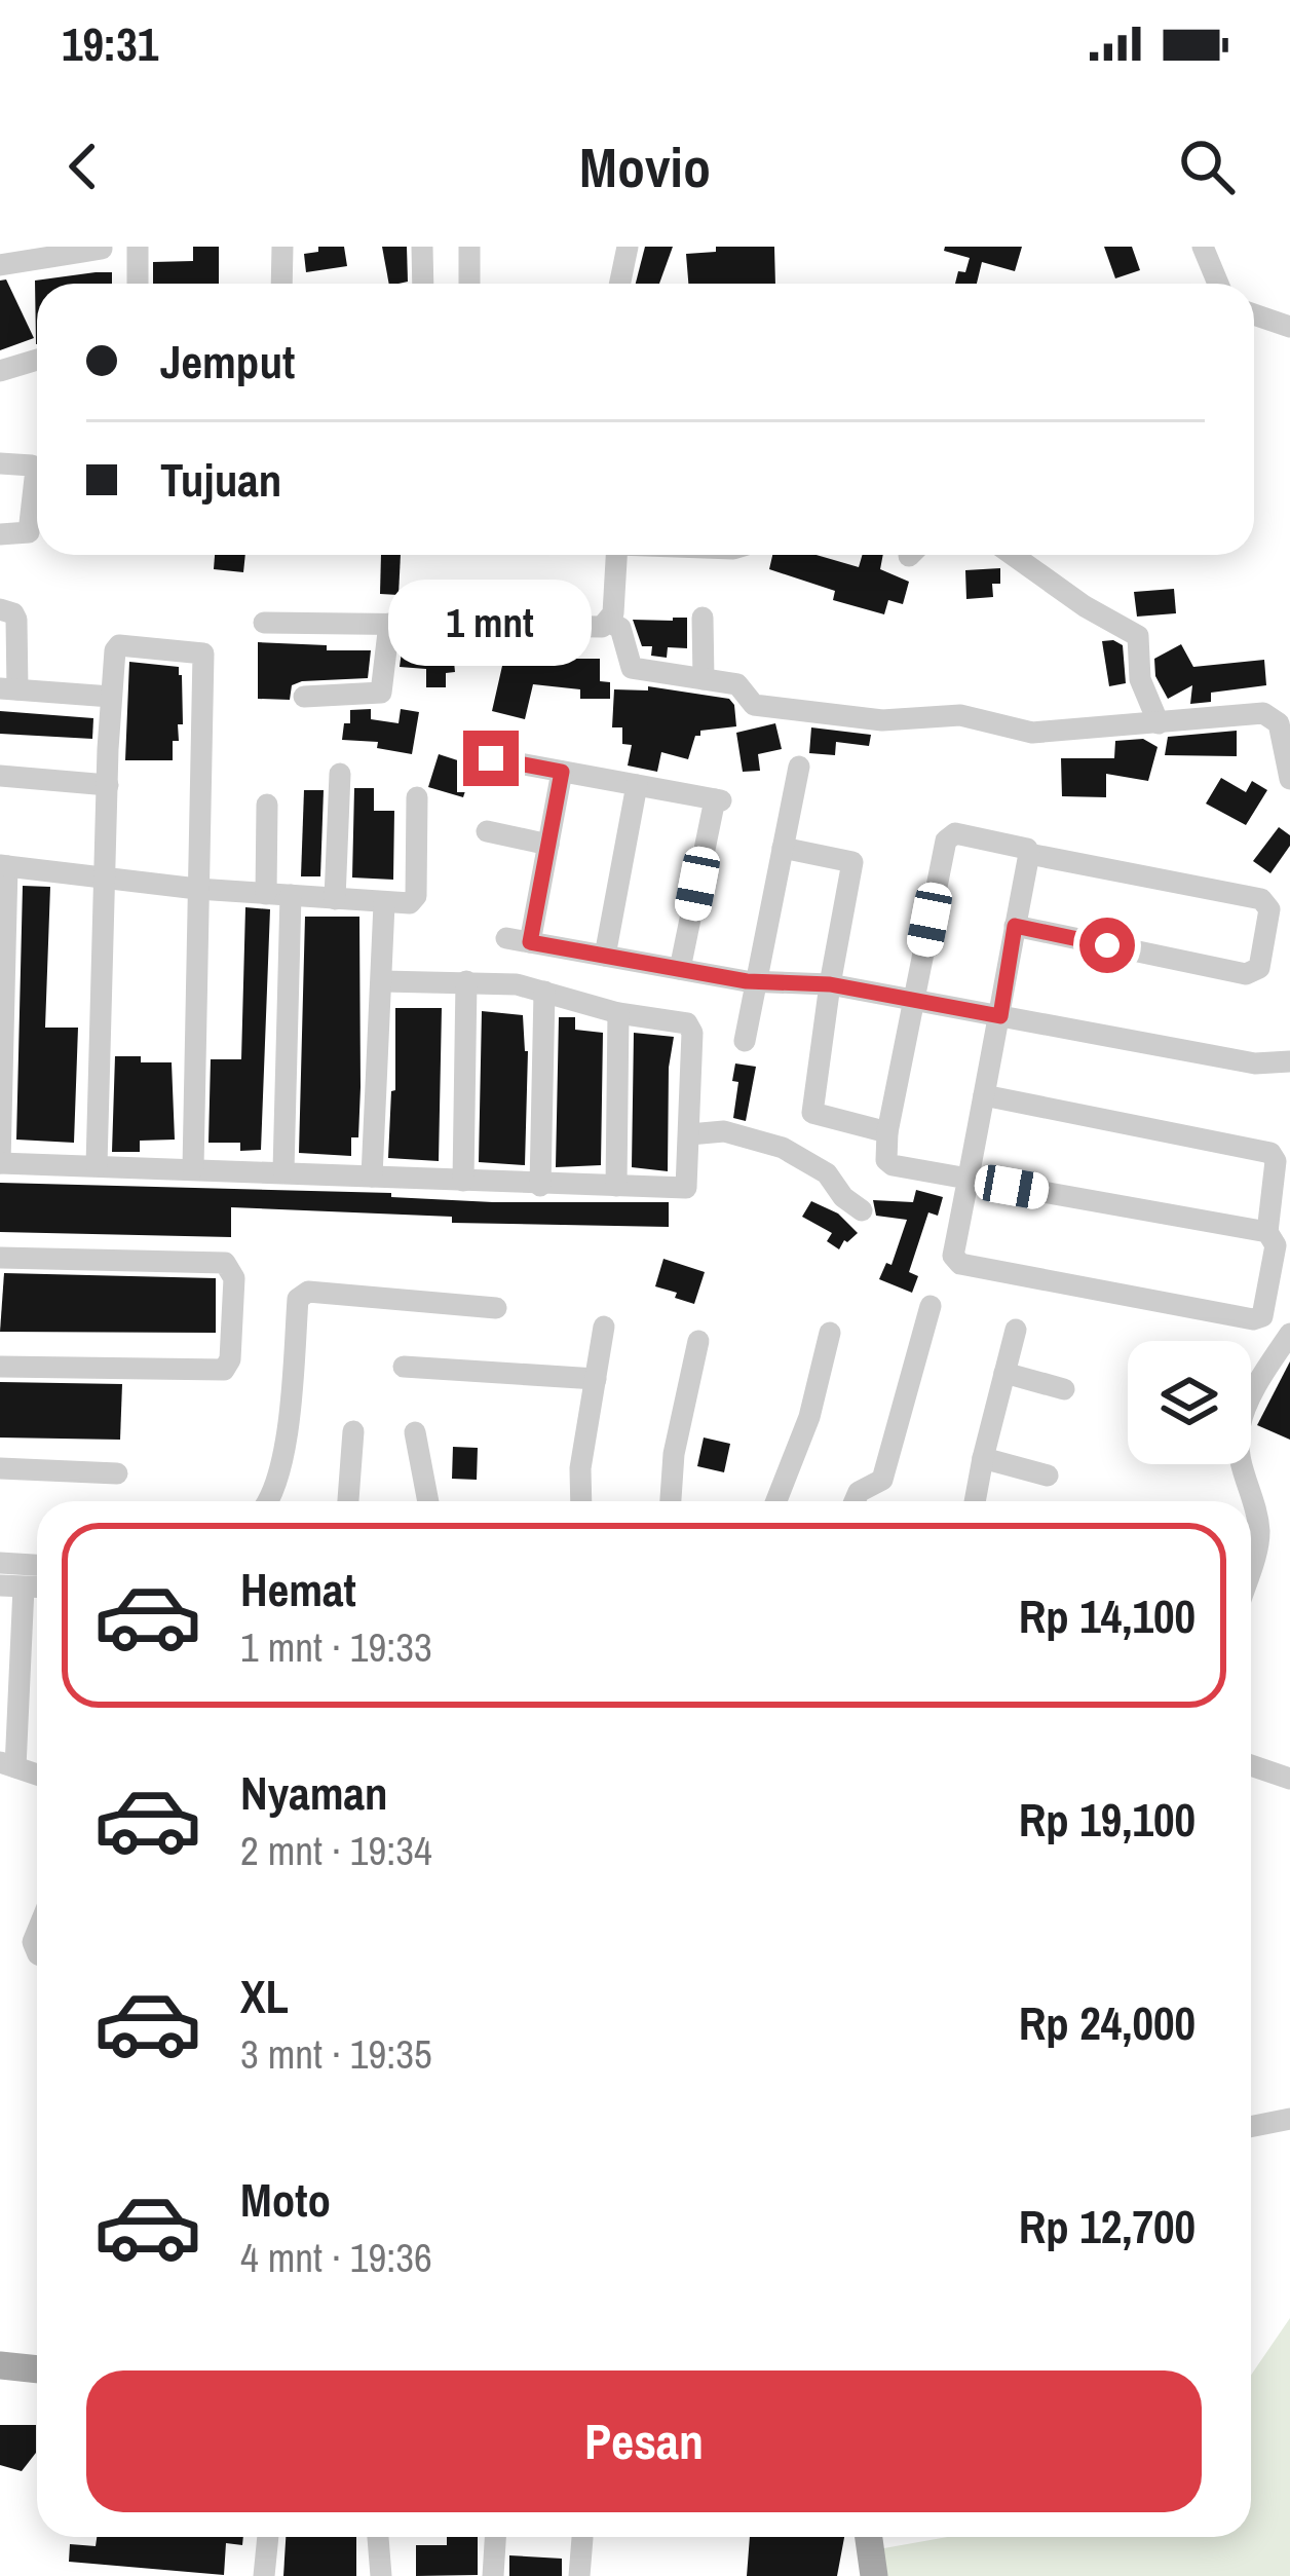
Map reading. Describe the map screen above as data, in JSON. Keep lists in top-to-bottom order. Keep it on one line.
{"page":{"status":"19:31","header":"Movio","banner":["Jemput","Tujuan"],"bubble":"1 mnt","list":[{"name":"Hemat","note":"1 mnt · 19:33","value":"Rp 14,100"},{"name":"Nyaman","note":"2 mnt · 19:34","value":"Rp 19,100"},{"name":"XL","note":"3 mnt · 19:35","value":"Rp 24,000"},{"name":"Moto","note":"4 mnt · 19:36","value":"Rp 12,700"}],"buttons":"Pesan"}}
